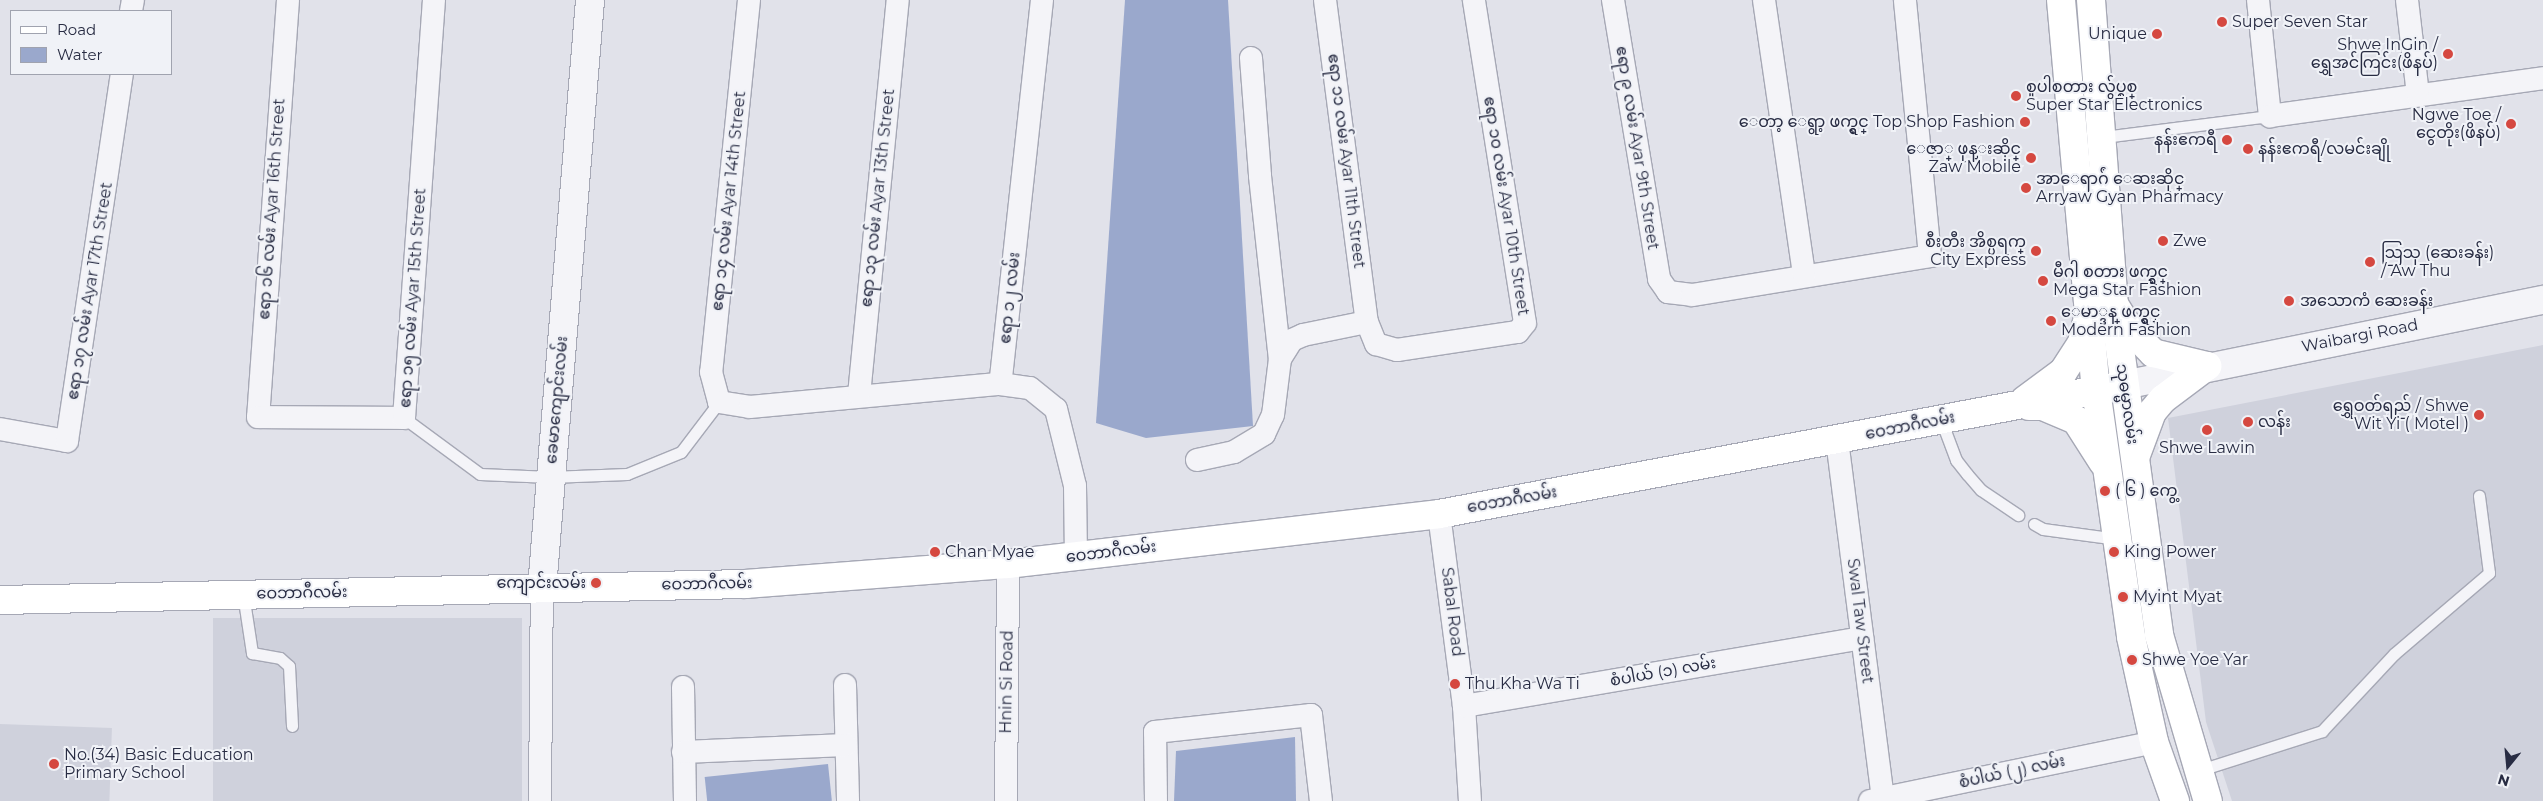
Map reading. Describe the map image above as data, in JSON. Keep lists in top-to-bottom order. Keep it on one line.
{"streets":{"main road":["သုဓမ္မာလမ်း","ဝေဘာဂီလမ်း"],"street":["ဧရာ ၉ လမ်း Ayar 9th Street","ဧရာ ၁၁ လမ်း Ayar 11th Street","ဧရာ ၁၃ လမ်း Ayar 13th Street","ဧရာ ၁၄ လမ်း Ayar 14th Street","ဧရာ ၁၀ လမ်း Ayar 10th Street","ဧရာ ၁၆ လမ်း Ayar 16th Street","ဧရာ ၁၇ လမ်း Ayar 17th Street","ဧရာ ၁၅ လမ်း Ayar 15th Street","ဧရာ ၁၂ လမ်း","Waibargi Road","ခေမာကျောင်းလမ်း","Sabal Road","Swal Taw Street","စံပါယ် (၁) လမ်း","Hnin Si Road","စံပါယ် (၂) လမ်း"]},"crossings":[["ဧရာ ၁၁ လမ်း Ayar 11th Street","ဧရာ ၁၀ လမ်း Ayar 10th Street"],["ဧရာ ၁၆ လမ်း Ayar 16th Street","ဧရာ ၁၅ လမ်း Ayar 15th Street"],["Waibargi Road","ဝေဘာဂီလမ်း"],["ခေမာကျောင်းလမ်း","ဝေဘာဂီလမ်း"],["သုဓမ္မာလမ်း","ဝေဘာဂီလမ်း"],["သုဓမ္မာလမ်း","စံပါယ် (၂) လမ်း"],["ဝေဘာဂီလမ်း","Sabal Road"],["ဝေဘာဂီလမ်း","Swal Taw Street"],["ဝေဘာဂီလမ်း","Hnin Si Road"],["Sabal Road","စံပါယ် (၁) လမ်း"],["Swal Taw Street","စံပါယ် (၁) လမ်း"],["Swal Taw Street","စံပါယ် (၂) လမ်း"]],"places":["Super Seven Star","Unique","Shwe InGin / ရွှေအင်ကြင်း(ဖိနပ်)","စူပါစတား လ်ွပ္စစ္ Super Star Electronics","ေတာ့ ေရွာ့ ဖက္ရွင္ Top Shop Fashion","Ngwe Toe / ငွေတိုး(ဖိနပ်)","နန်းဧကရီ","နန်းဧကရီ/လမင်းချို","ေဇာ္ ဖုန္းဆိုင္ Zaw Mobile","အာေရာဂ်ံ ေဆးဆိုင္ Arryaw Gyan Pharmacy","Zwe","စီးတီး အိစ္ပရက္ City Express","သြသု (ဆေးခန်း) / Aw Thu","မီဂါ စတား ဖက္ရွင္ Mega Star Fashion","အသောကံ ဆေးခန်း","ေမာ္ဒန္ ဖက္ရွင္ Modern Fashion","ရွှေဝတ်ရည် / Shwe Wit Yi ( Motel )","လန်း","Shwe Lawin","( ၆ ) ကွေ့","Chan Myae","King Power","ကျောင်းလမ်း","Myint Myat","Shwe Yoe Yar","Thu Kha Wa Ti","No.(34) Basic Education Primary School"],"legend":["Road","Water"],"north":"bottom"}
